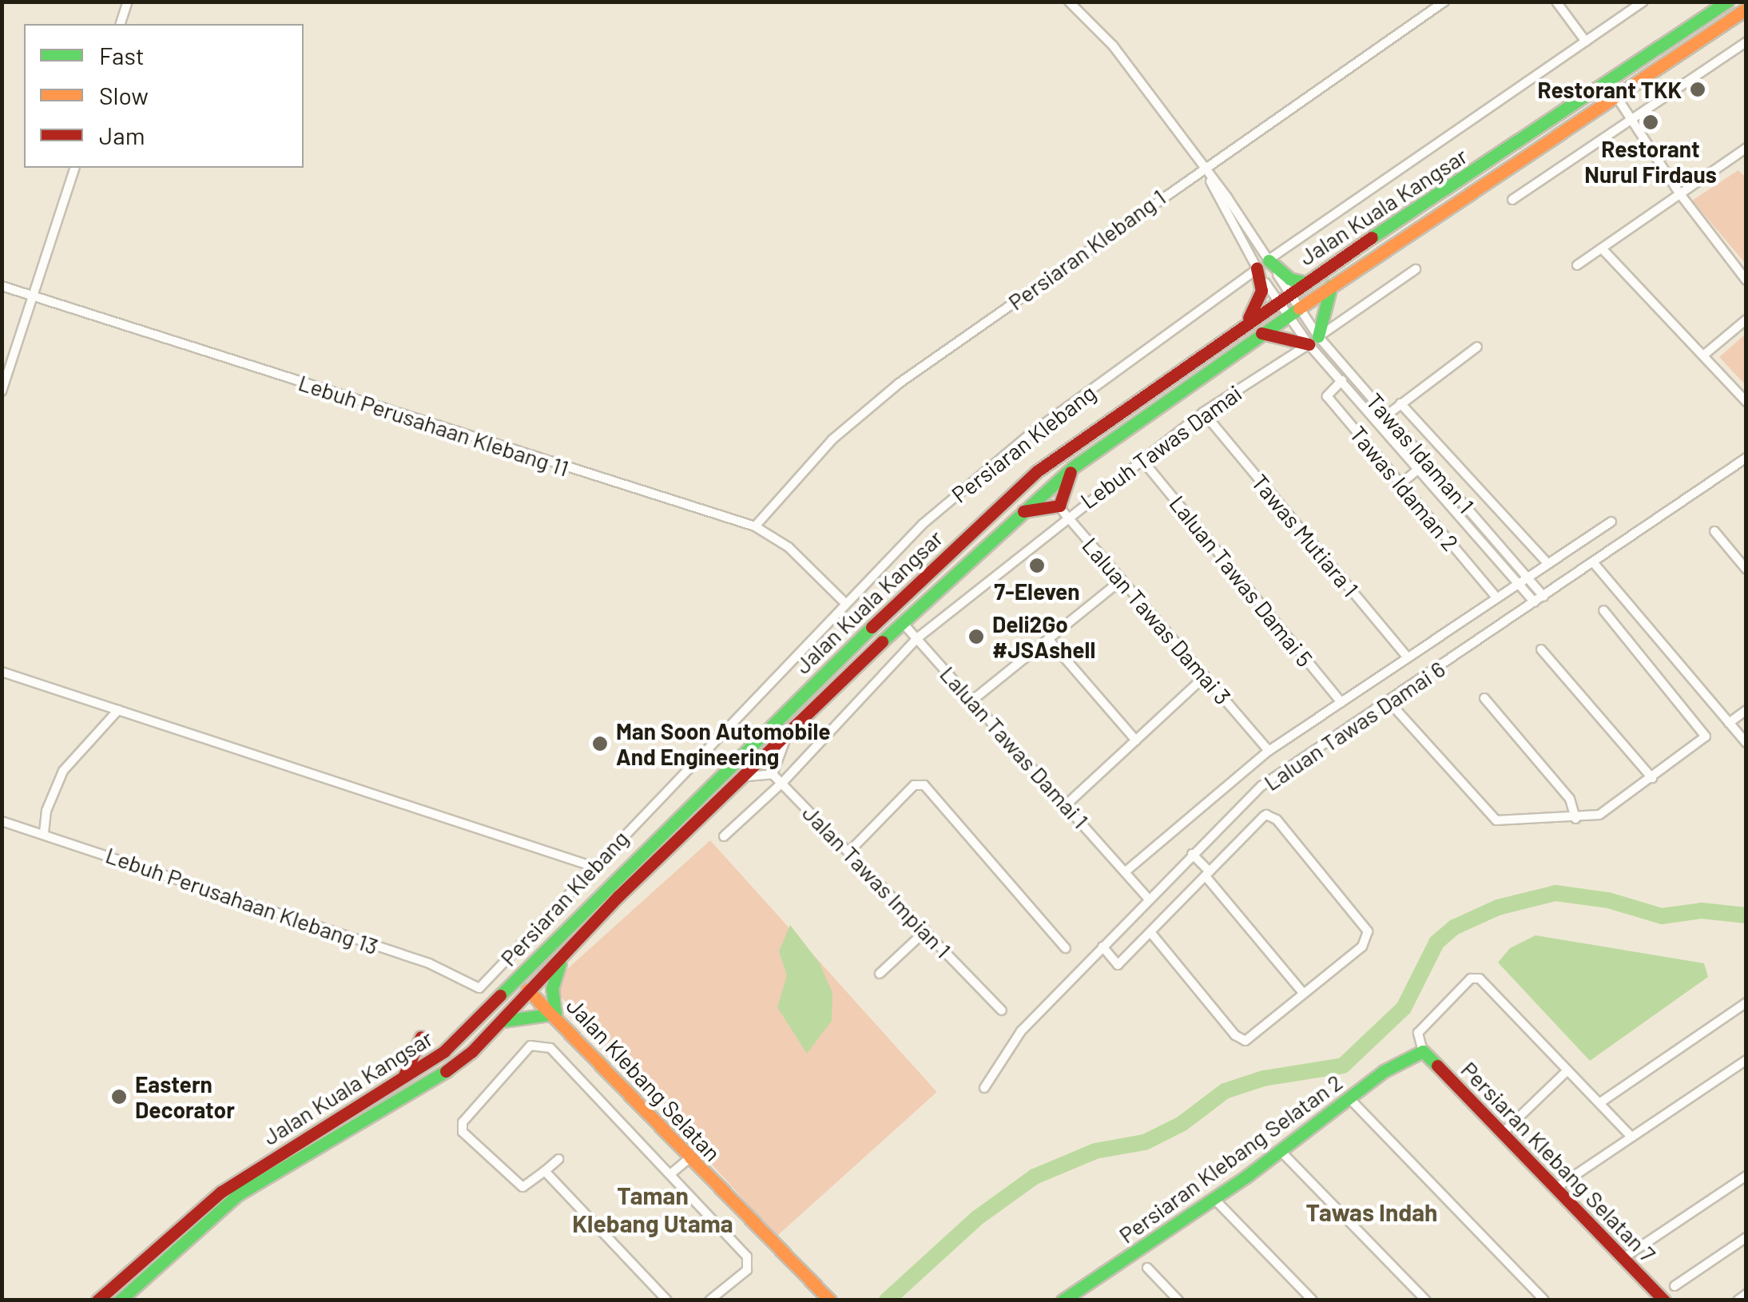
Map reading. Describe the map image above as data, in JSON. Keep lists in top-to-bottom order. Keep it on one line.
{"streets":{"main road":["Jalan Kuala Kangsar","Jalan Klebang Selatan","Persiaran Klebang Selatan 2","Persiaran Klebang Selatan 7"],"street":["Persiaran Klebang 1","Lebuh Perusahaan Klebang 11","Persiaran Klebang","Lebuh Tawas Damai","Tawas Idaman 1","Tawas Idaman 2","Tawas Mutiara 1","Laluan Tawas Damai 5","Laluan Tawas Damai 3","Laluan Tawas Damai 6","Laluan Tawas Damai 1","Jalan Tawas Impian 1","Lebuh Perusahaan Klebang 13"]},"crossings":[["Jalan Kuala Kangsar","Tawas Idaman 1"],["Jalan Kuala Kangsar","Laluan Tawas Damai 3"],["Jalan Kuala Kangsar","Laluan Tawas Damai 1"],["Jalan Kuala Kangsar","Jalan Klebang Selatan"],["Persiaran Klebang 1","Lebuh Perusahaan Klebang 11"],["Lebuh Perusahaan Klebang 11","Persiaran Klebang"],["Persiaran Klebang","Tawas Idaman 1"],["Persiaran Klebang","Lebuh Perusahaan Klebang 13"],["Lebuh Tawas Damai","Tawas Idaman 1"],["Lebuh Tawas Damai","Tawas Mutiara 1"],["Lebuh Tawas Damai","Laluan Tawas Damai 5"],["Lebuh Tawas Damai","Laluan Tawas Damai 3"],["Lebuh Tawas Damai","Laluan Tawas Damai 1"],["Lebuh Tawas Damai","Jalan Tawas Impian 1"],["Tawas Idaman 1","Tawas Idaman 2"],["Tawas Idaman 1","Laluan Tawas Damai 6"],["Tawas Idaman 2","Laluan Tawas Damai 6"],["Tawas Mutiara 1","Laluan Tawas Damai 6"],["Laluan Tawas Damai 5","Laluan Tawas Damai 6"],["Laluan Tawas Damai 3","Laluan Tawas Damai 6"],["Laluan Tawas Damai 6","Laluan Tawas Damai 1"],["Persiaran Klebang Selatan 2","Persiaran Klebang Selatan 7"]],"districts":["Taman Klebang Utama","Tawas Indah"],"places":["Restorant TKK","Restorant Nurul Firdaus","7-Eleven","Deli2Go #JSAshell","Man Soon Automobile And Engineering","Eastern Decorator"],"legend":["Fast","Slow","Jam"]}
